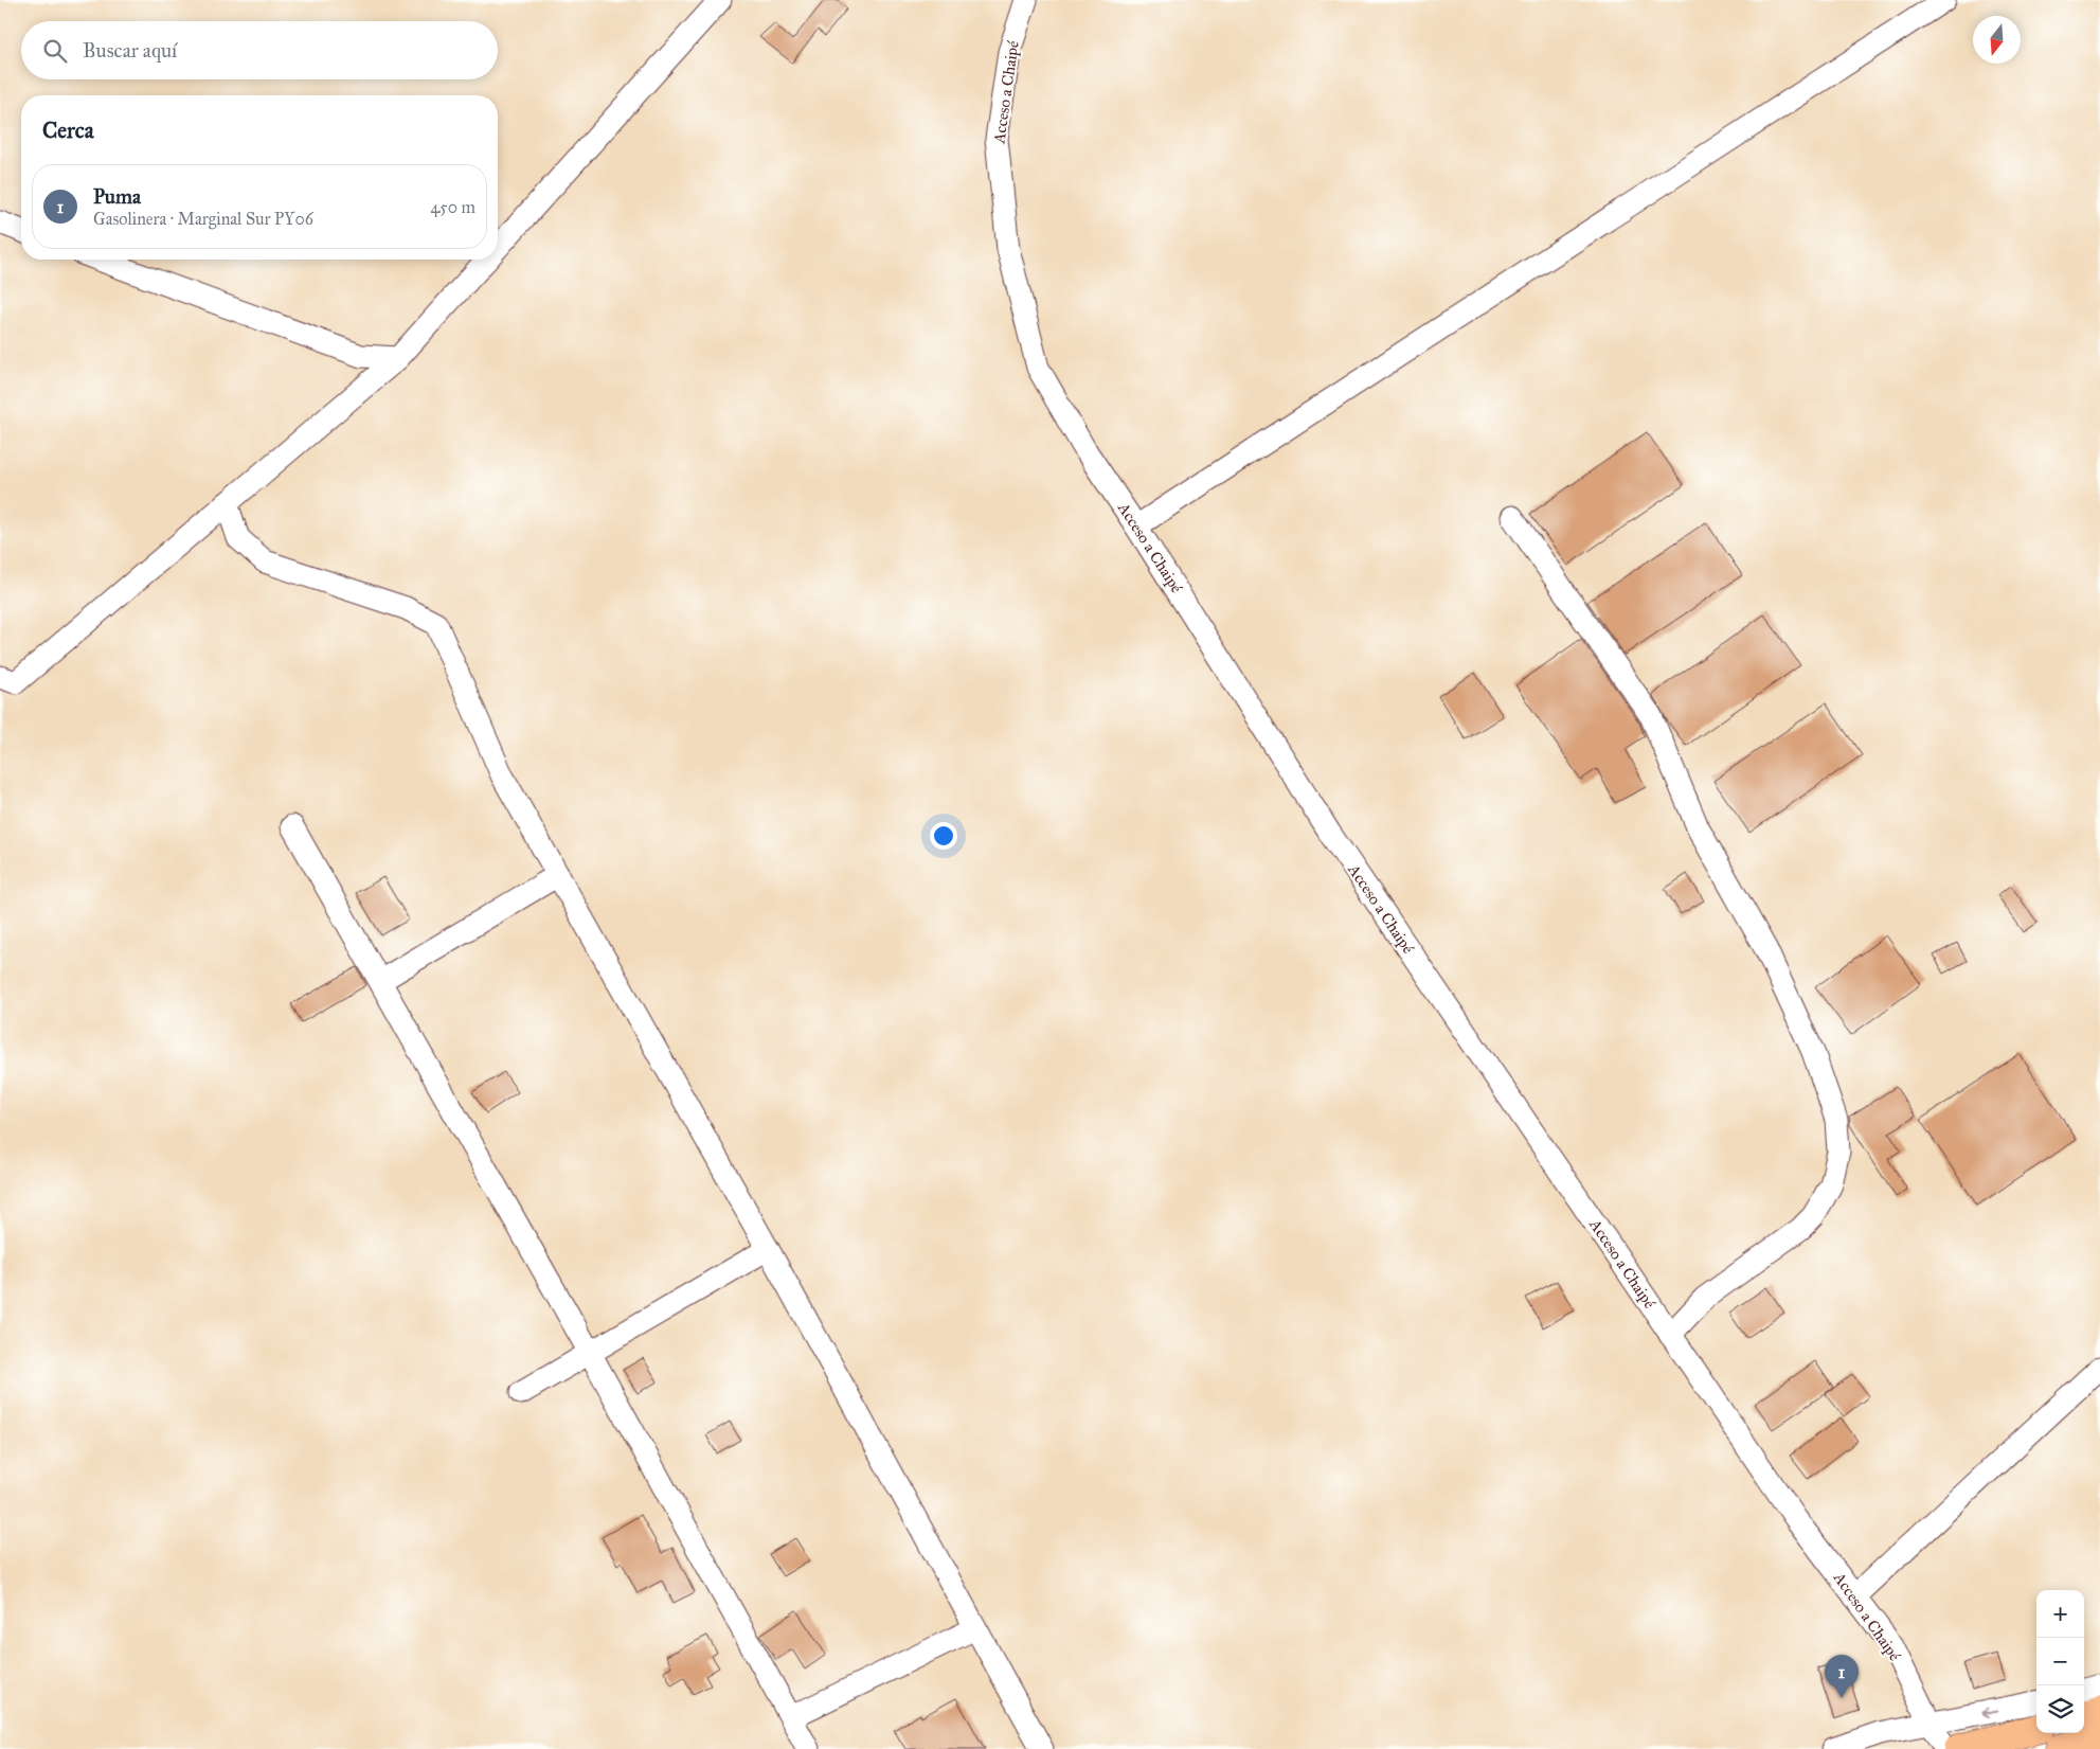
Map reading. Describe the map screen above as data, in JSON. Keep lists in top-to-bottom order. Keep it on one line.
{"streets":{"street":["Acceso a Chaipé"]},"north":"bottom","page":{"search":"Buscar aquí","heading":"Cerca","list":[{"mark":"1","name":"Puma","note":"Gasolinera · Marginal Sur PY06","value":"450 m"}],"map_buttons":["+","−"],"pins":"1"}}
